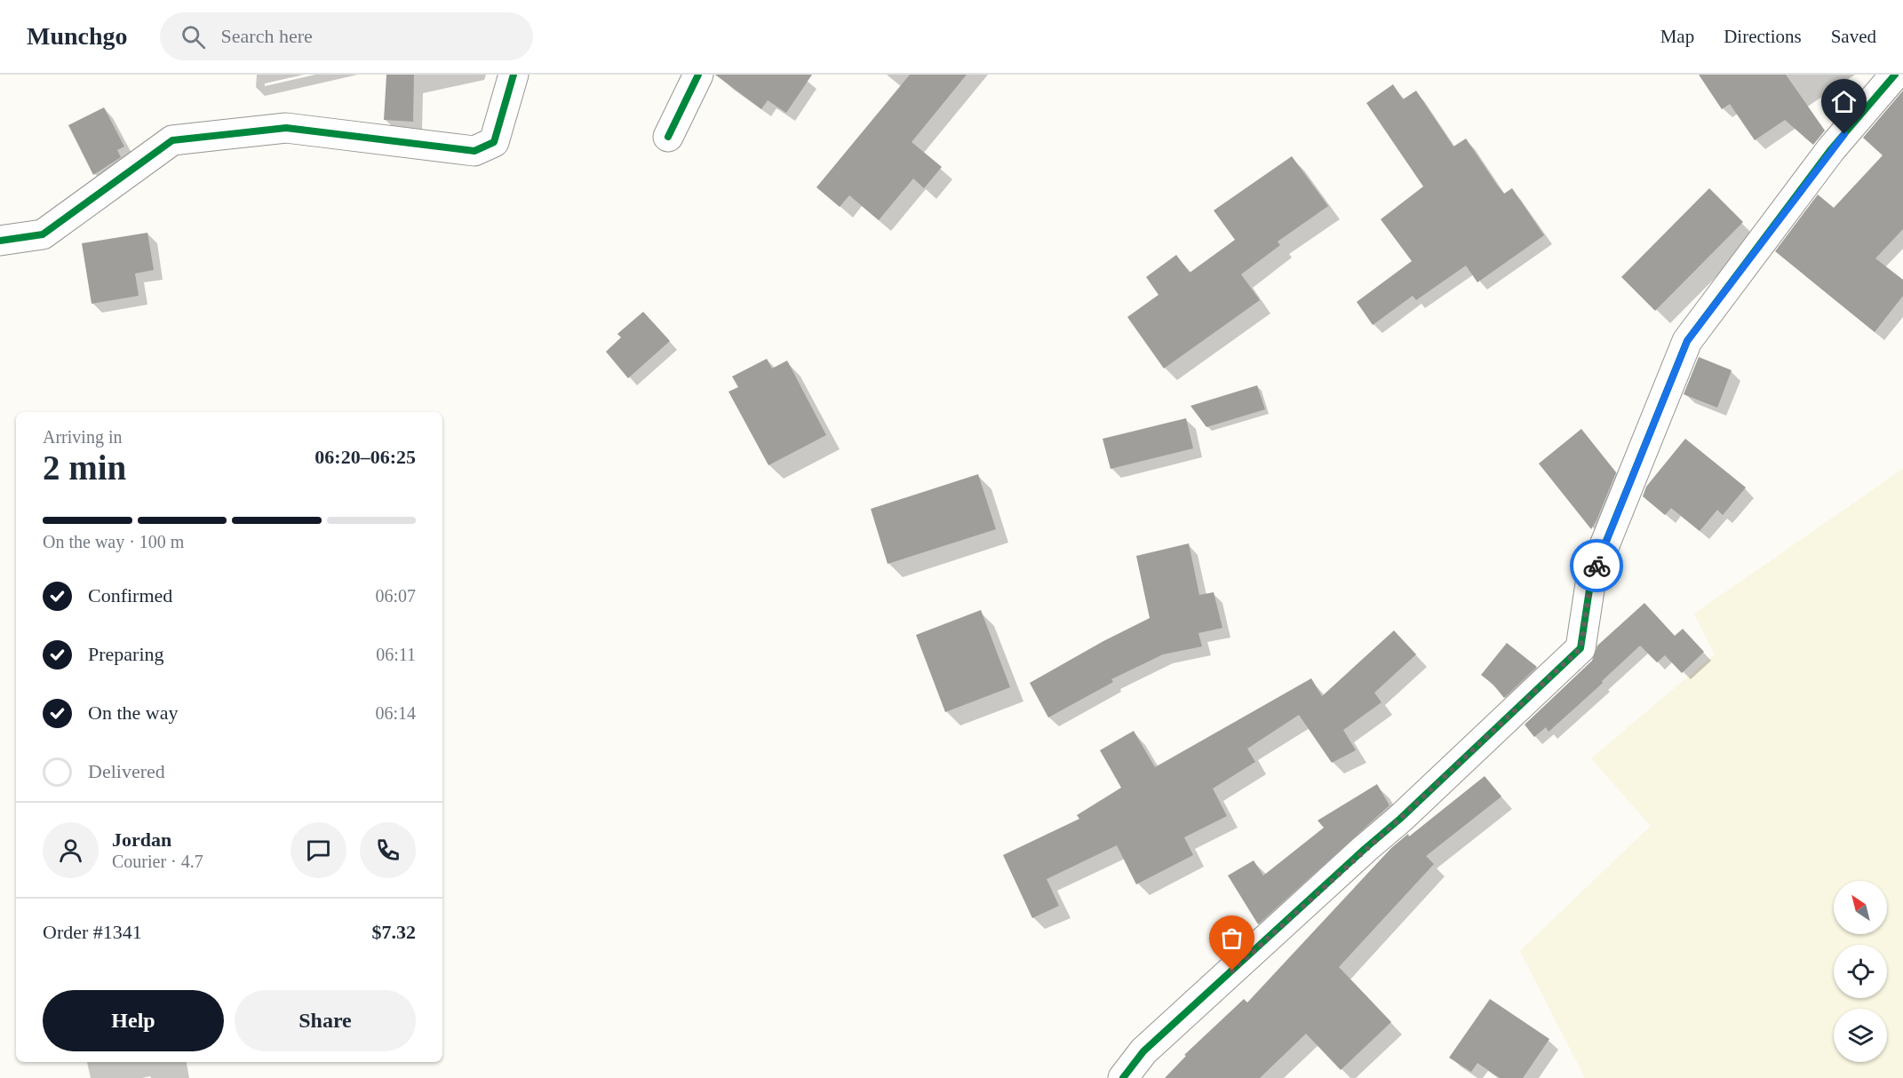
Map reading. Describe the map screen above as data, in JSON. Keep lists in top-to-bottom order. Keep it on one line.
{"north":"top left","page":{"header":"Munchgo","search":"Search here","nav":["Map","Directions","Saved"],"heading":["2 min","Arriving in","06:20–06:25"],"panel":["Jordan","Courier · 4.7","Order #1341","$7.32"],"bar":"On the way · 100 m","list":[["Confirmed","06:07"],["Preparing","06:11"],["On the way","06:14"],"Delivered"],"buttons":["Help","Share"]}}
